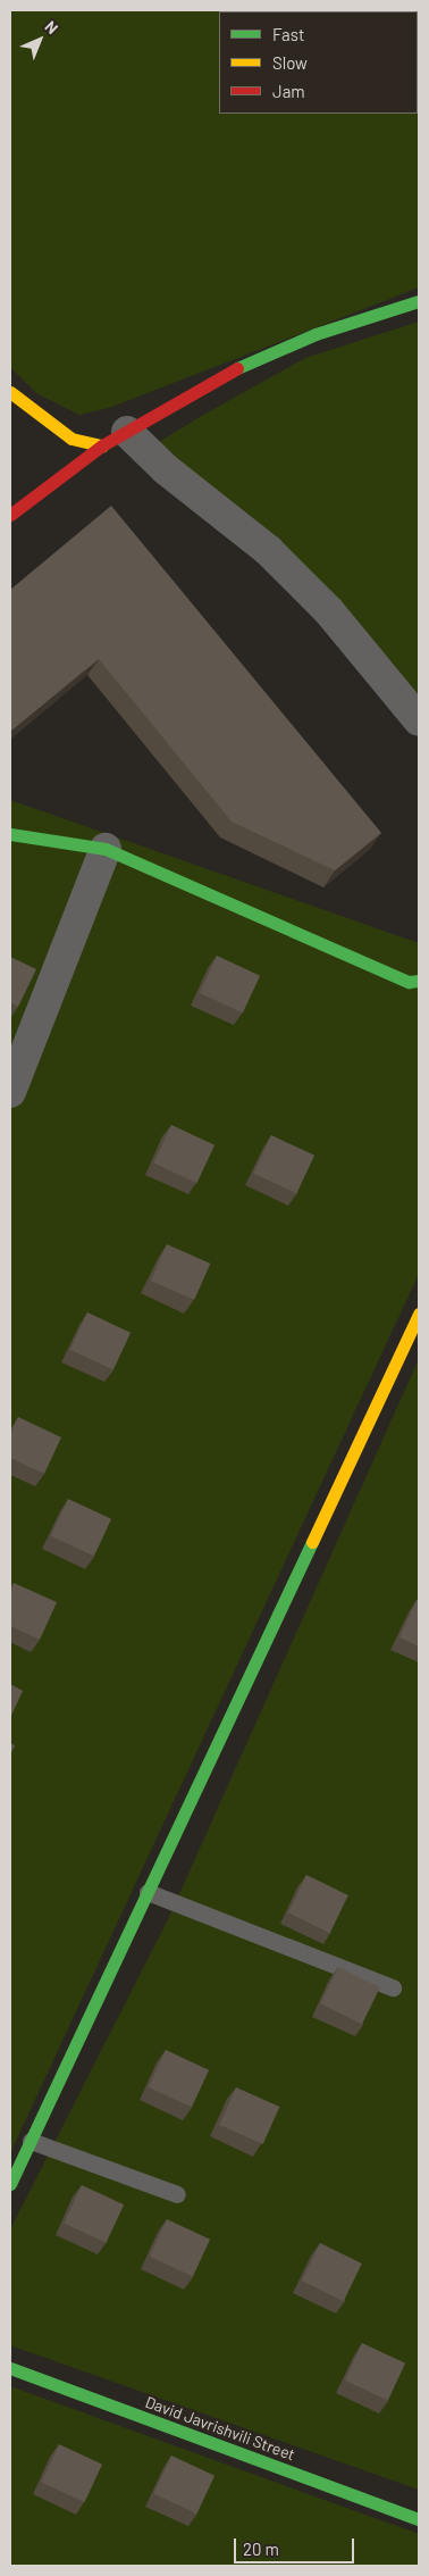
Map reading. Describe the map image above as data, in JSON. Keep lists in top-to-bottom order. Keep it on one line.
{"streets":{"street":["David Javrishvili Street"]},"legend":["Fast","Slow","Jam"],"scale_bar":"20 m","north":"top right"}
